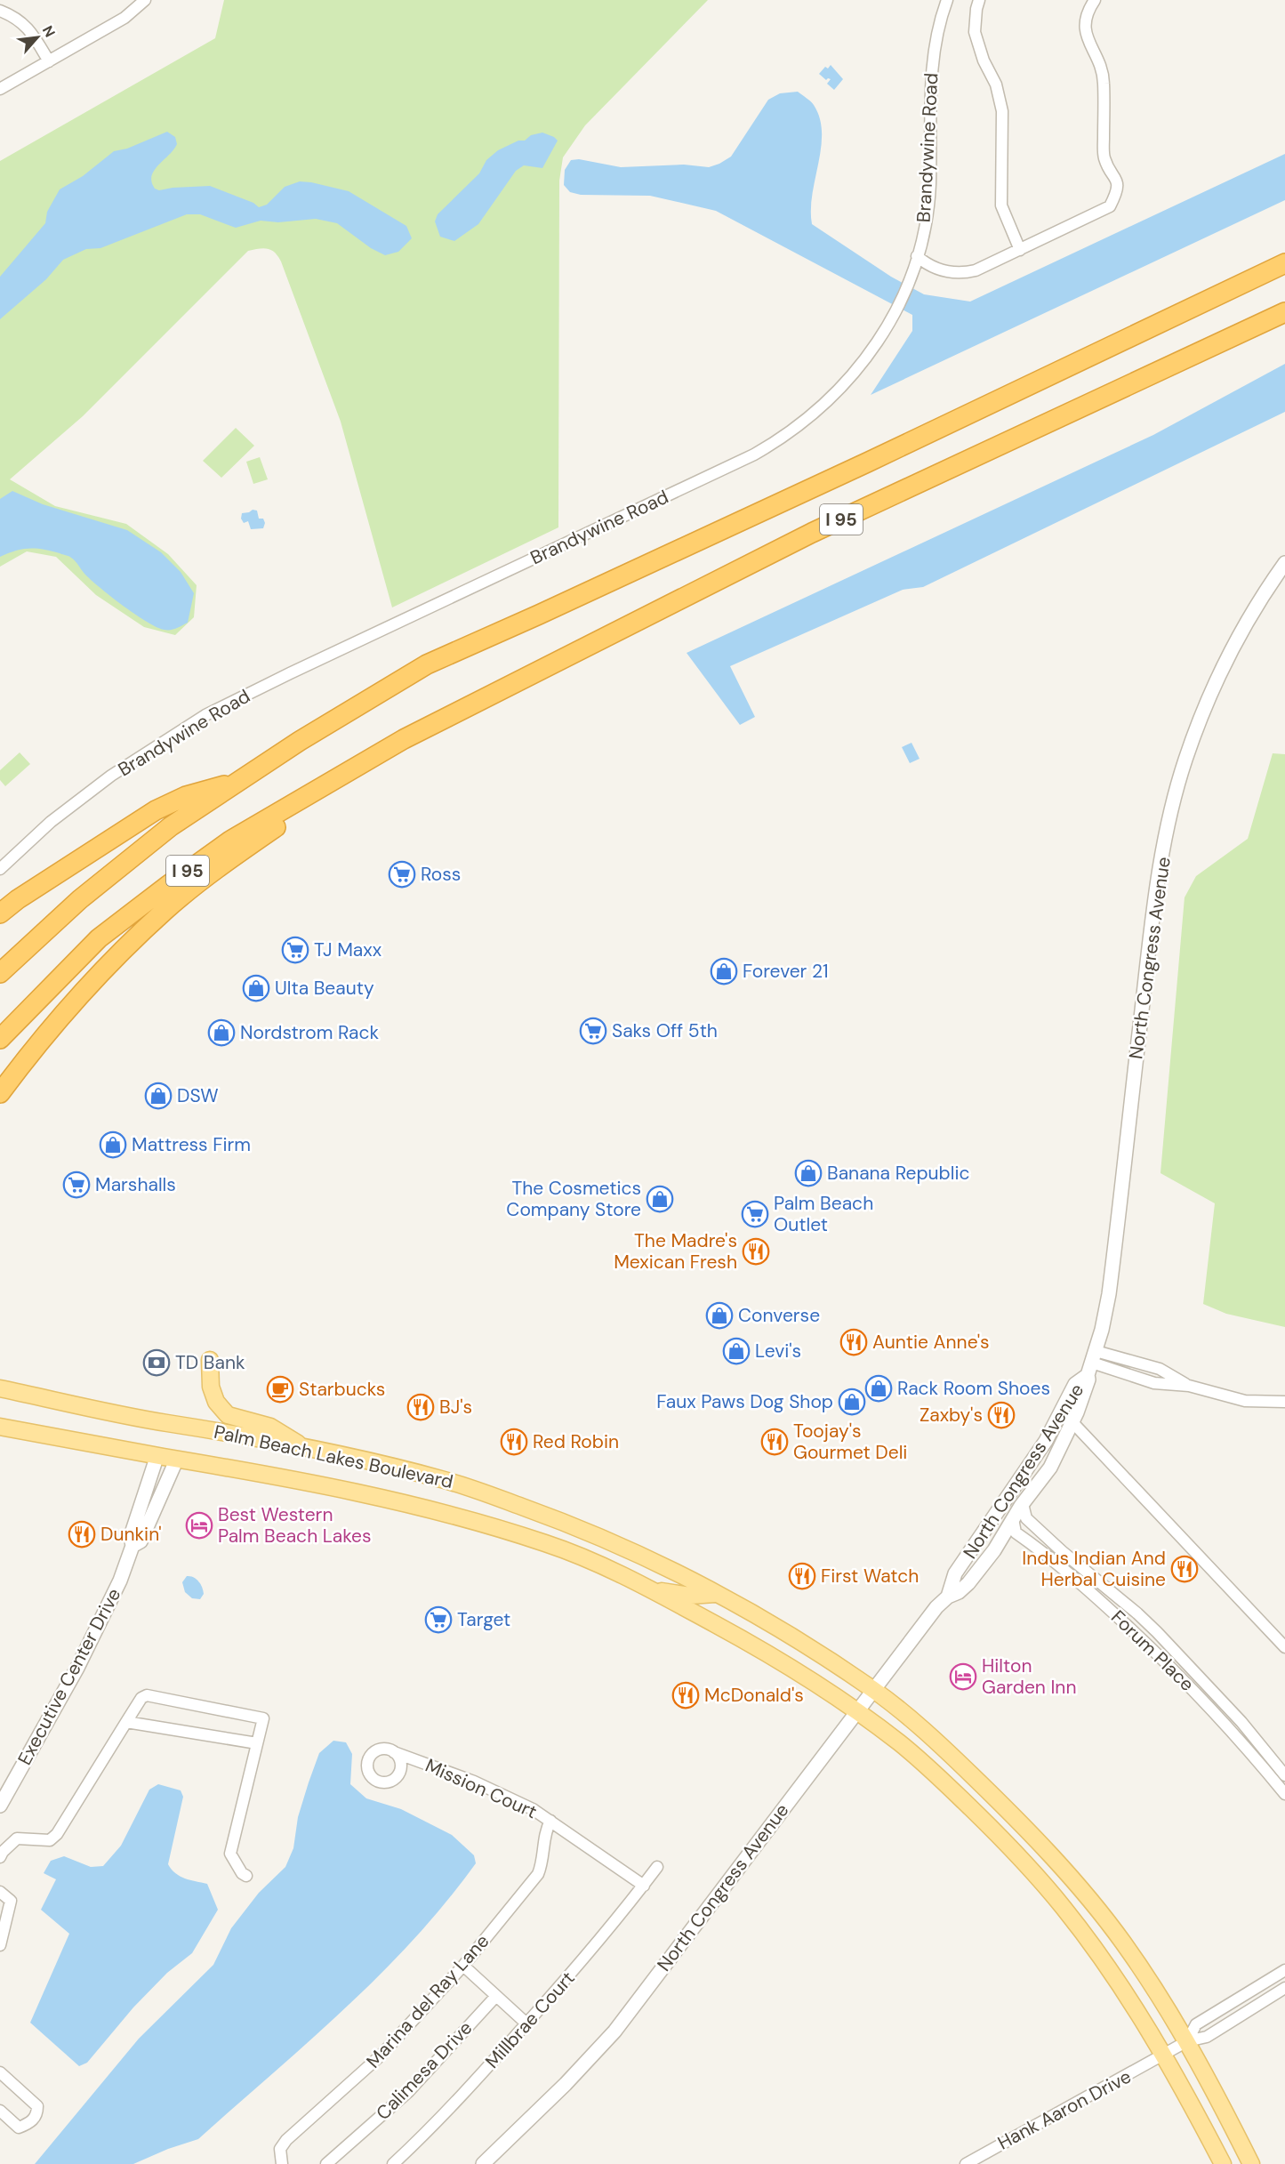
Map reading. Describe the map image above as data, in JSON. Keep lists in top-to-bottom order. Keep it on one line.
{"streets":{"highway":["I 95"],"main road":["Palm Beach Lakes Boulevard"],"street":["Brandywine Road","North Congress Avenue","Forum Place","Executive Center Drive","Mission Court","Marina del Ray Lane","Millbrae Court","Calimesa Drive","Hank Aaron Drive"]},"crossings":[["North Congress Avenue","Palm Beach Lakes Boulevard"],["North Congress Avenue","Forum Place"],["Palm Beach Lakes Boulevard","Executive Center Drive"],["Palm Beach Lakes Boulevard","Hank Aaron Drive"],["Mission Court","Marina del Ray Lane"],["Mission Court","Millbrae Court"]],"places":{"supermarket":["Ross","TJ Maxx","Saks Off 5th","Marshalls","Palm Beach Outlet","Target"],"shop":["Forever 21","Ulta Beauty","Nordstrom Rack","DSW","Mattress Firm","Banana Republic","The Cosmetics Company Store","Converse","Levi's","Rack Room Shoes","Faux Paws Dog Shop"],"restaurant":["The Madre's Mexican Fresh","Auntie Anne's","BJ's","Zaxby's","Red Robin","Toojay's Gourmet Deli","Dunkin'","Indus Indian And Herbal Cuisine","First Watch","McDonald's"],"bank":["TD Bank"],"cafe":["Starbucks"],"hotel":["Best Western Palm Beach Lakes","Hilton Garden Inn"]},"north":"top right"}
